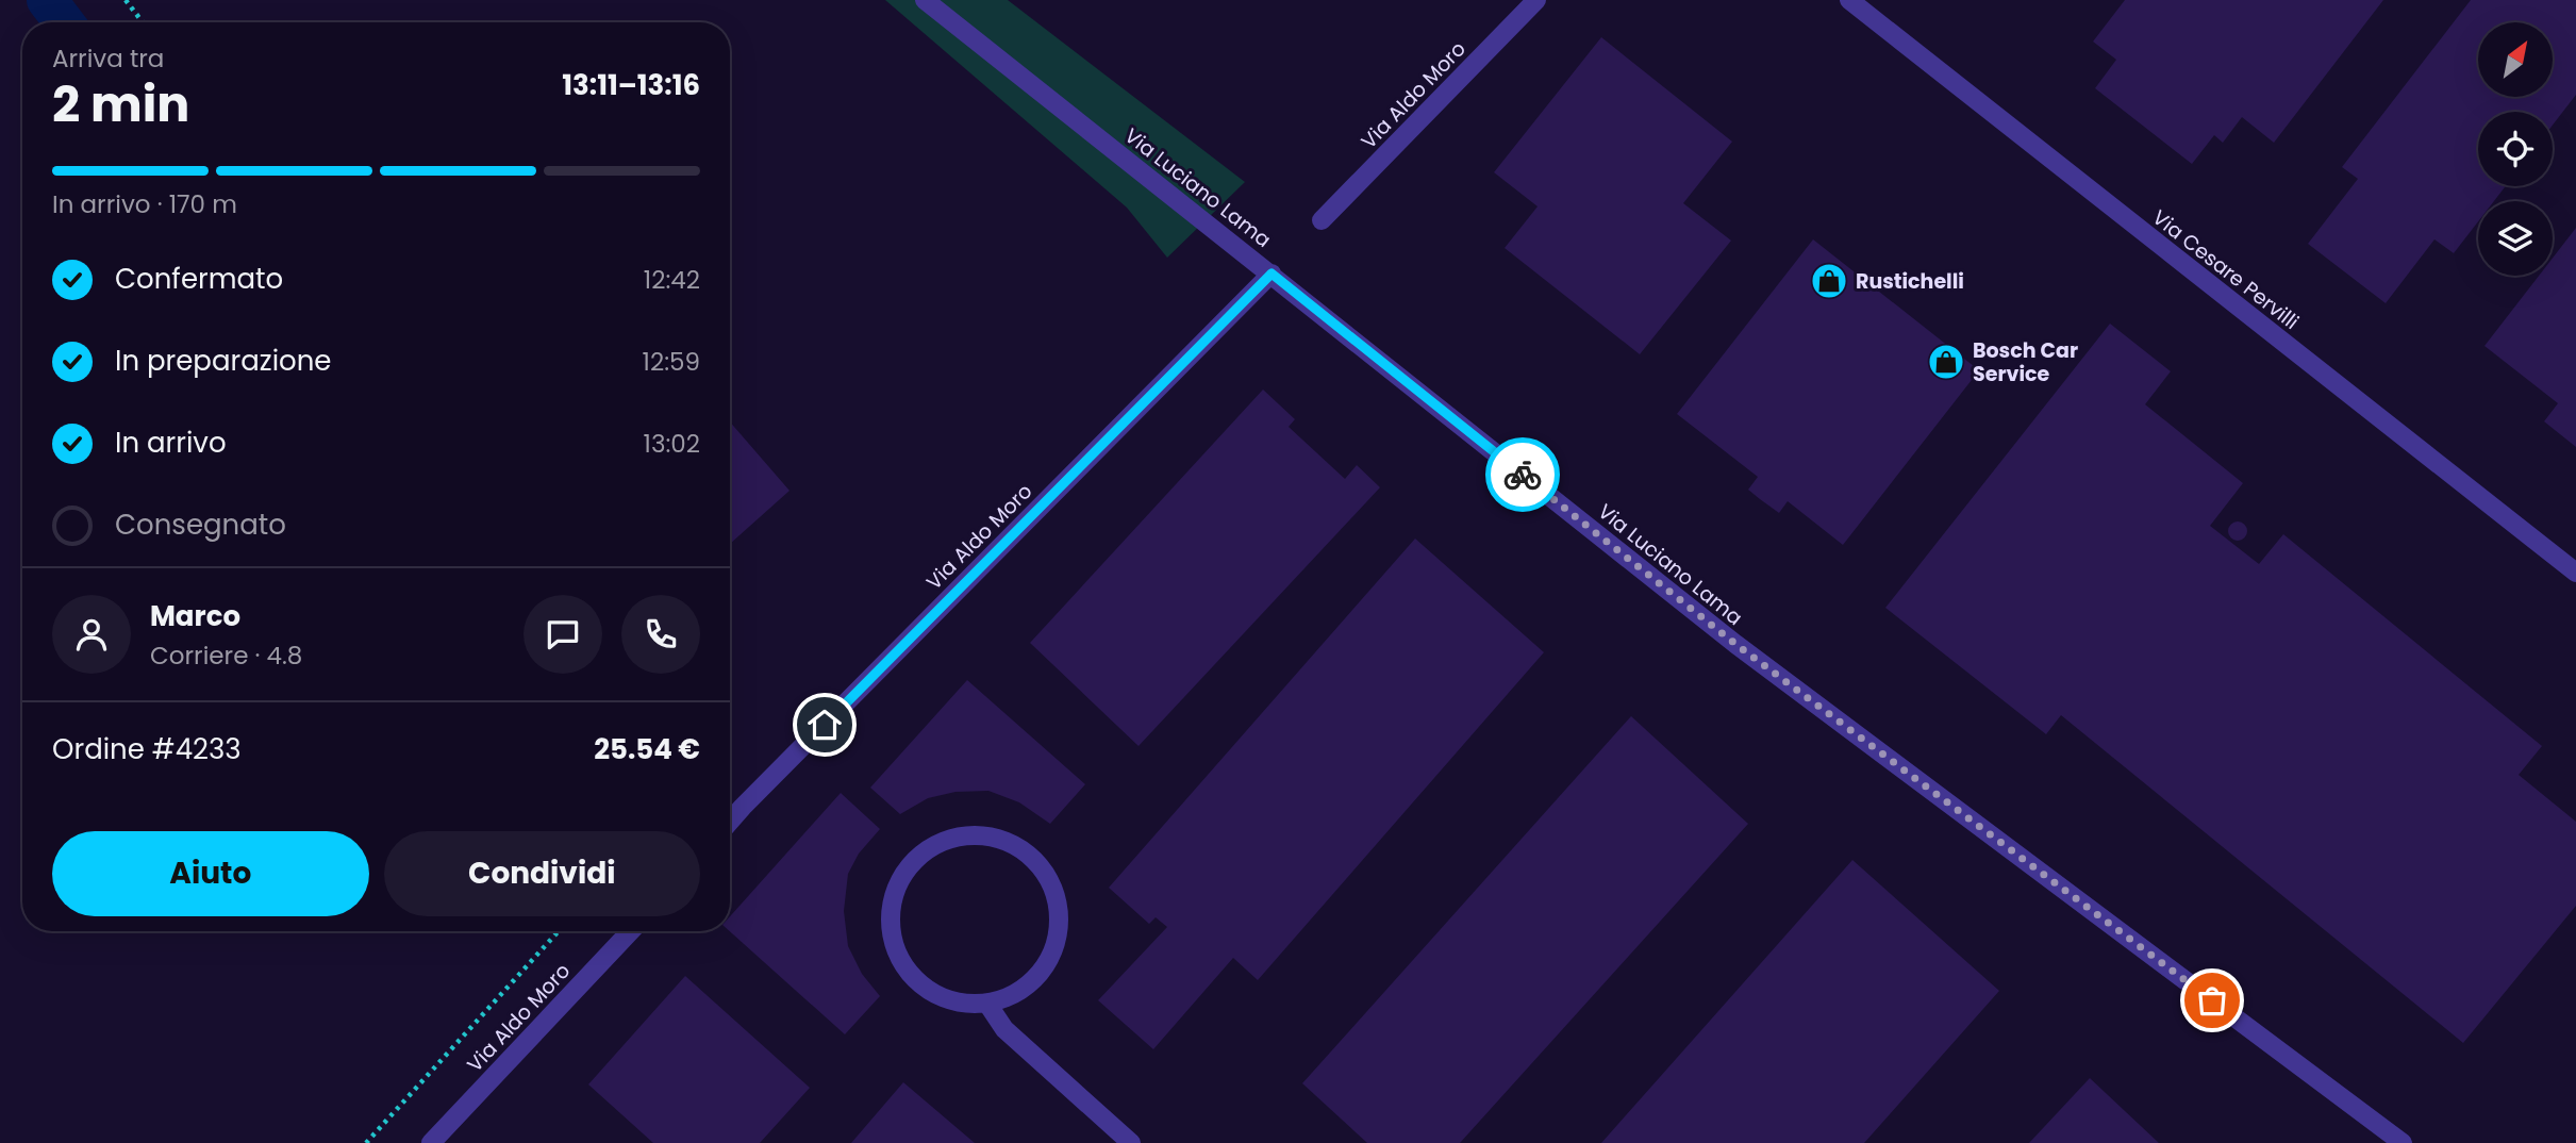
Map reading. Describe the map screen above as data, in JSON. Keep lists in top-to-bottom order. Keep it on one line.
{"streets":{"street":["Via Aldo Moro","Via Luciano Lama","Via Cesare Pervilli"]},"crossings":[["Via Aldo Moro","Via Luciano Lama"]],"places":{"shop":["Rustichelli","Bosch Car Service"]},"north":"top right","page":{"heading":["2 min","Arriva tra","13:11–13:16"],"panel":["Marco","Corriere · 4.8","Ordine #4233","25.54 €"],"bar":"In arrivo · 170 m","list":[["Confermato","12:42"],["In preparazione","12:59"],["In arrivo","13:02"],"Consegnato"],"buttons":["Aiuto","Condividi"]}}
